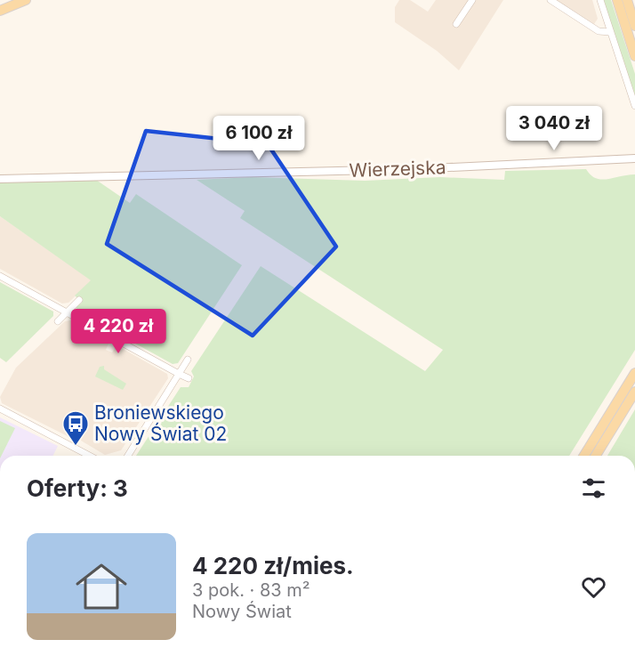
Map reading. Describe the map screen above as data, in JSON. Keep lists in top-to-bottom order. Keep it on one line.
{"streets":{"street":["Wierzejska"]},"places":{"bus stop":["Broniewskiego Nowy Świat 02"]},"page":{"price":["3 040 zł","6 100 zł","4 220 zł"],"heading":"Oferty: 3","list":[{"name":"4 220 zł/mies.","note":"3 pok. · 83 m² · Nowy Świat"}]}}
